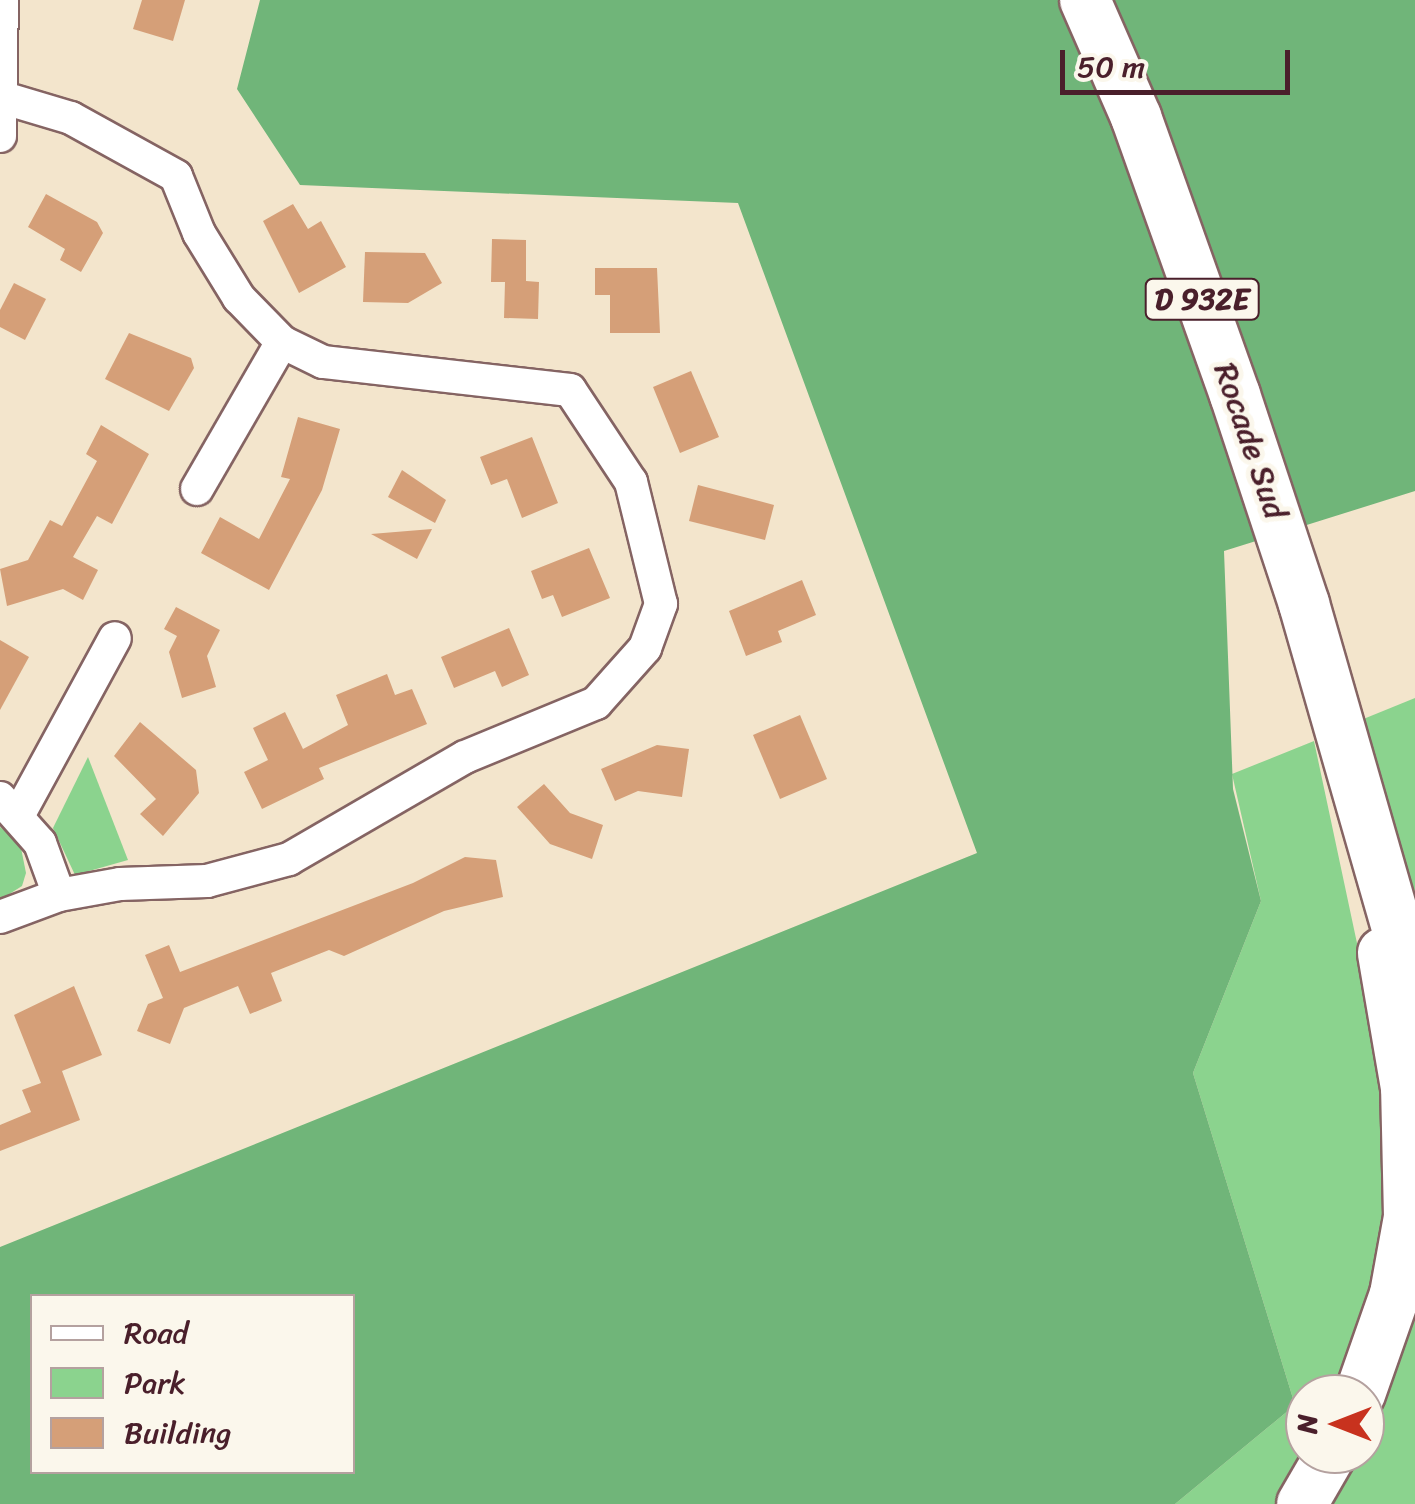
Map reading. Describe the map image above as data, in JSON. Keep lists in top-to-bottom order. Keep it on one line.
{"streets":{"main road":["D 932E","Rocade Sud"]},"crossings":[["D 932E","Rocade Sud"]],"legend":["Road","Park","Building"],"scale_bar":"50 m","north":"left"}
